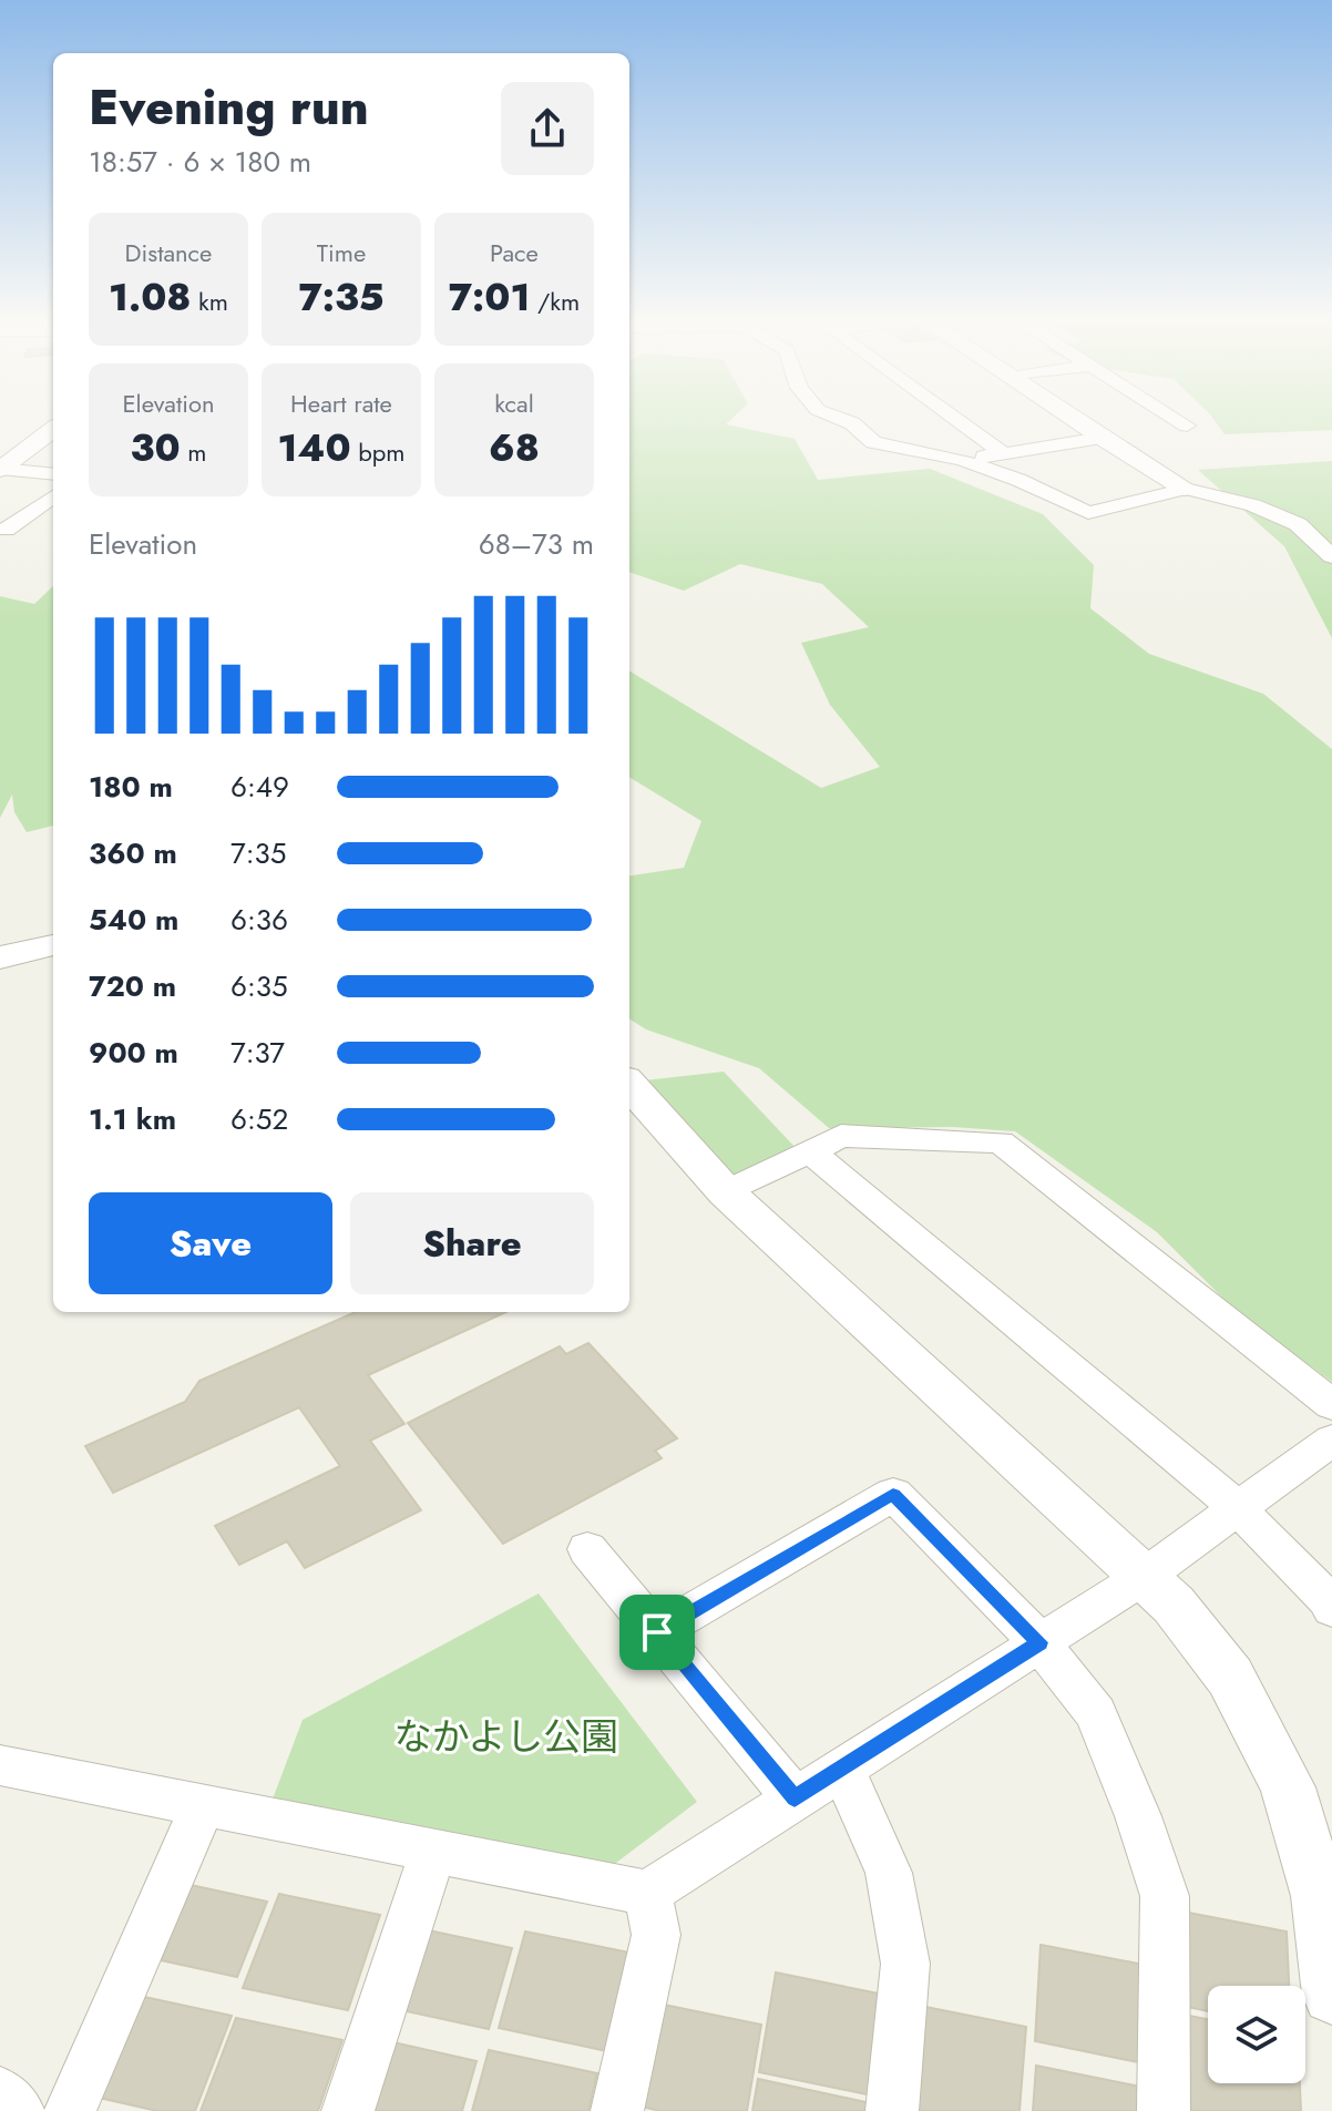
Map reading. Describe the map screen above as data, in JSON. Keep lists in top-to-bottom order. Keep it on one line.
{"parks":["なかよし公園"],"page":{"heading":["Evening run","18:57 · 6 × 180 m"],"stats":[["Distance","1.08 km"],["Time","7:35"],["Pace","7:01 /km"],["Elevation","30 m"],["Heart rate","140 bpm"],["kcal","68"]],"chart":["Elevation","68–73 m"],"list":[{"name":"180 m","note":"6:49"},{"name":"360 m","note":"7:35"},{"name":"540 m","note":"6:36"},{"name":"720 m","note":"6:35"},{"name":"900 m","note":"7:37"},{"name":"1.1 km","note":"6:52"}],"buttons":["Save","Share"]}}
